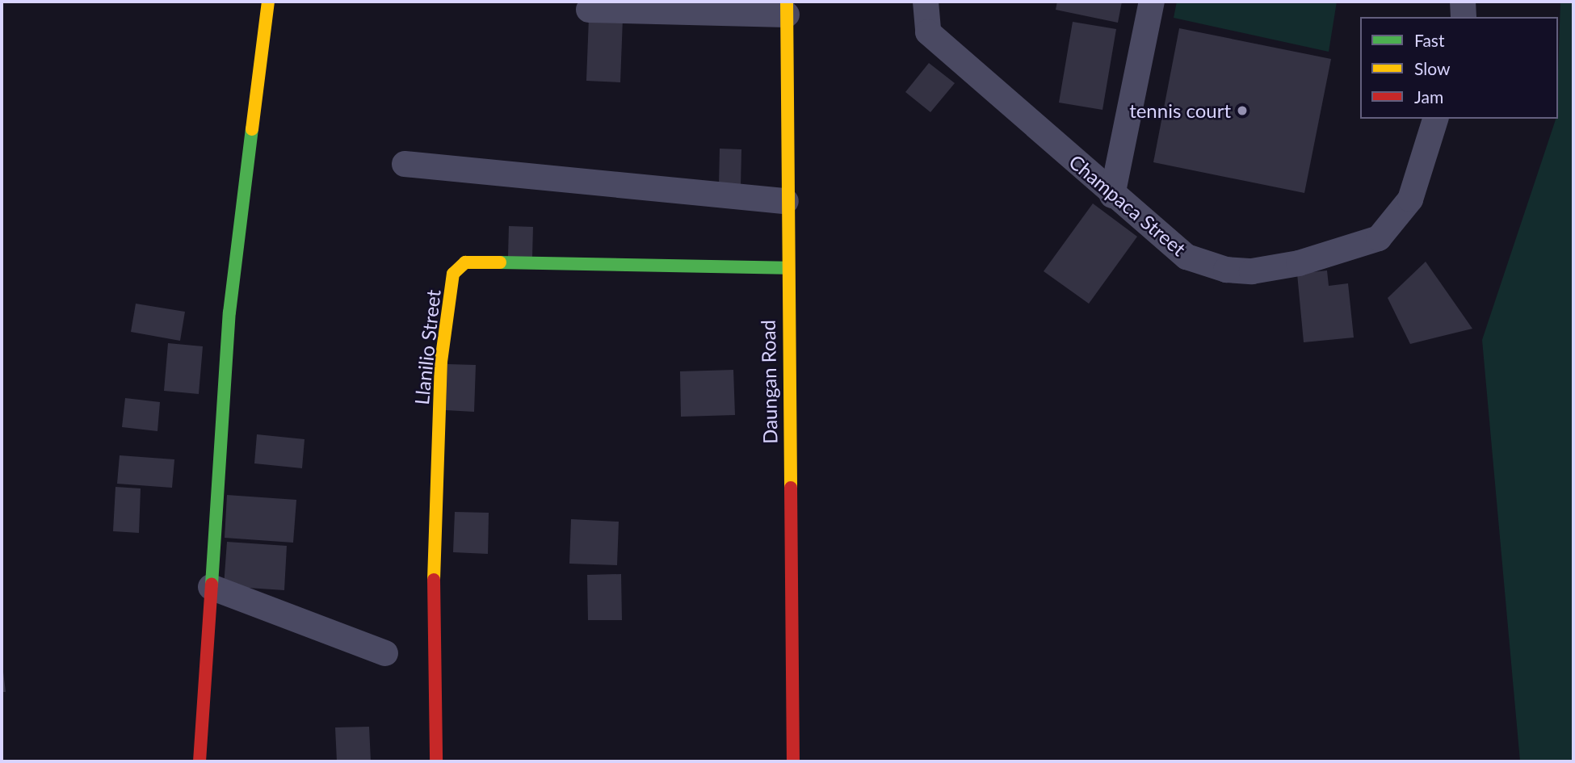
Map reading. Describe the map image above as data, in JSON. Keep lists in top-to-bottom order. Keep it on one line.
{"streets":{"street":["Champaca Street","Llanilio Street","Daungan Road"]},"crossings":[["Llanilio Street","Daungan Road"]],"places":["tennis court"],"legend":["Fast","Slow","Jam"]}
